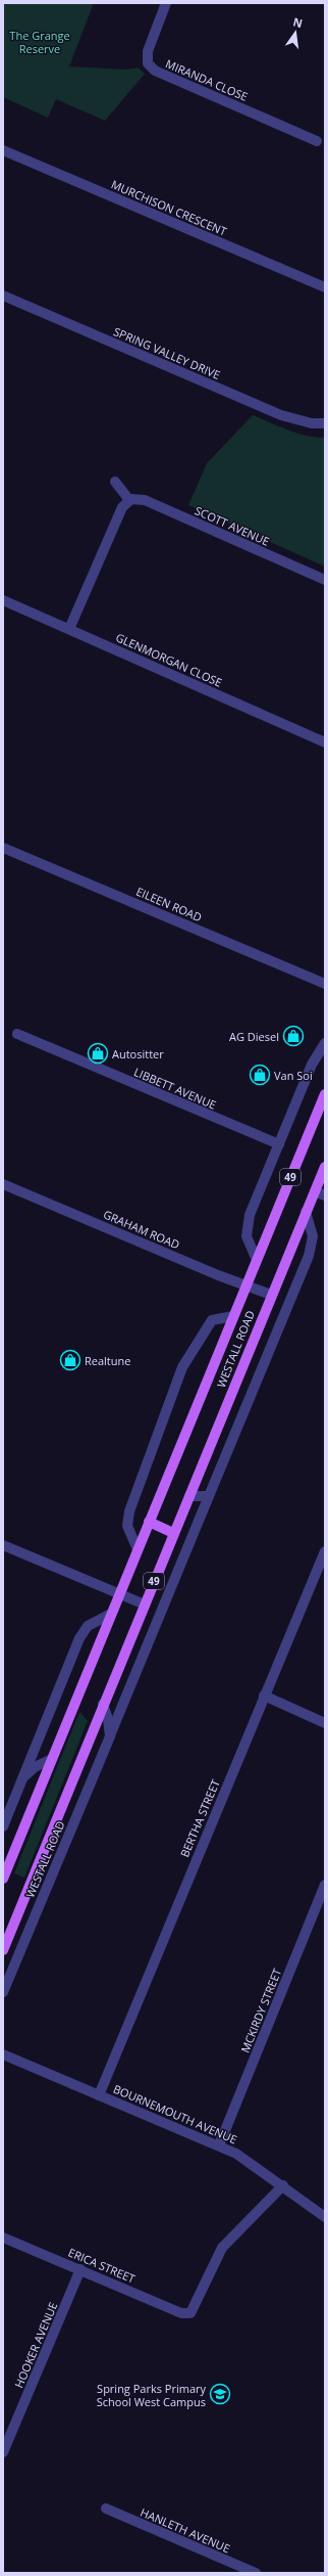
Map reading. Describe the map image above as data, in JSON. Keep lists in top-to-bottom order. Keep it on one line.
{"streets":{"main road":["49","WESTALL ROAD"],"street":["MIRANDA CLOSE","MURCHISON CRESCENT","SPRING VALLEY DRIVE","SCOTT AVENUE","GLENMORGAN CLOSE","EILEEN ROAD","LIBBETT AVENUE","GRAHAM ROAD","BERTHA STREET","MCKIRDY STREET","BOURNEMOUTH AVENUE","ERICA STREET","HOOKER AVENUE","HANLETH AVENUE"]},"crossings":[["GRAHAM ROAD","WESTALL ROAD"],["BERTHA STREET","BOURNEMOUTH AVENUE"],["MCKIRDY STREET","BOURNEMOUTH AVENUE"],["BOURNEMOUTH AVENUE","ERICA STREET"],["ERICA STREET","HOOKER AVENUE"]],"parks":["The Grange Reserve"],"places":{"shop":["AG Diesel","Autositter","Van Soi","Realtune"],"school or university":["Spring Parks Primary School West Campus"]},"north":"top"}
